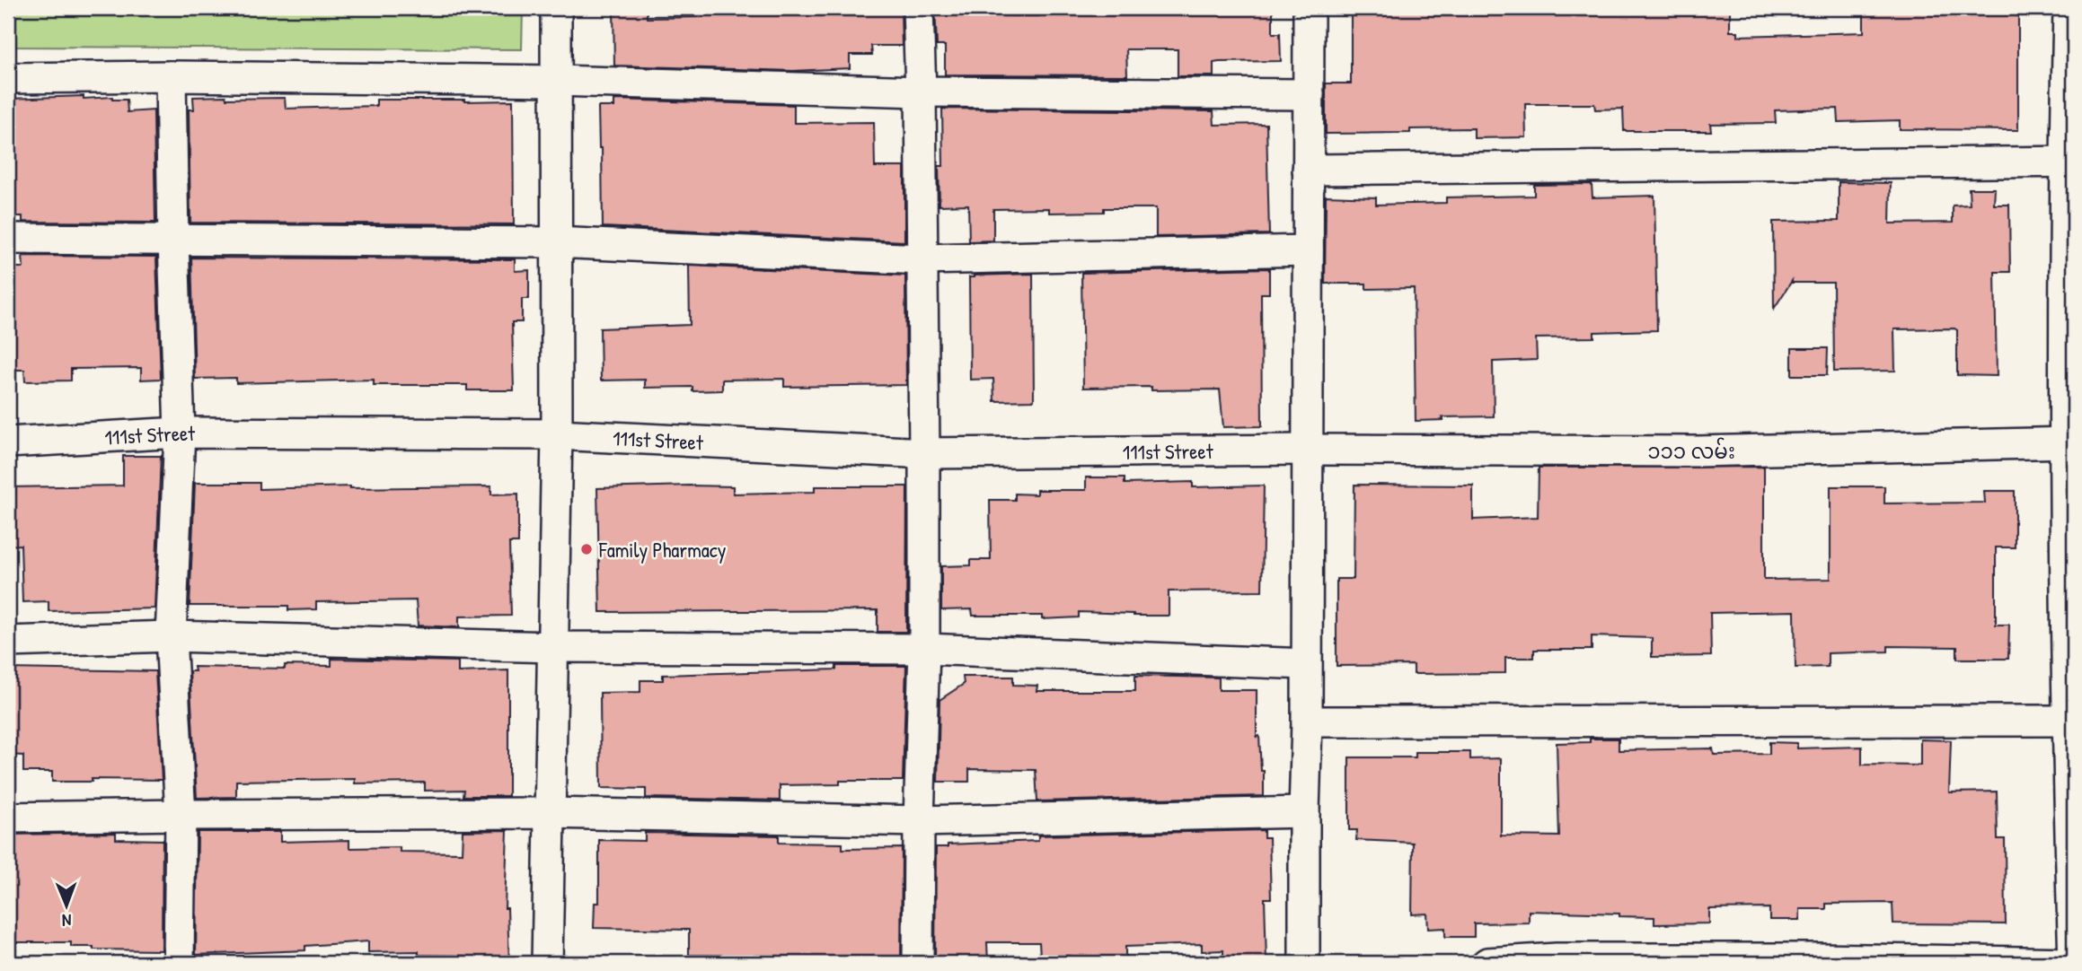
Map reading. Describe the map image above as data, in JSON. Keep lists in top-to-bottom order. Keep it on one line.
{"streets":{"street":["111st Street","၁၁၁ လမ်း"]},"crossings":[["111st Street","၁၁၁ လမ်း"]],"places":["Family Pharmacy"],"north":"bottom"}
